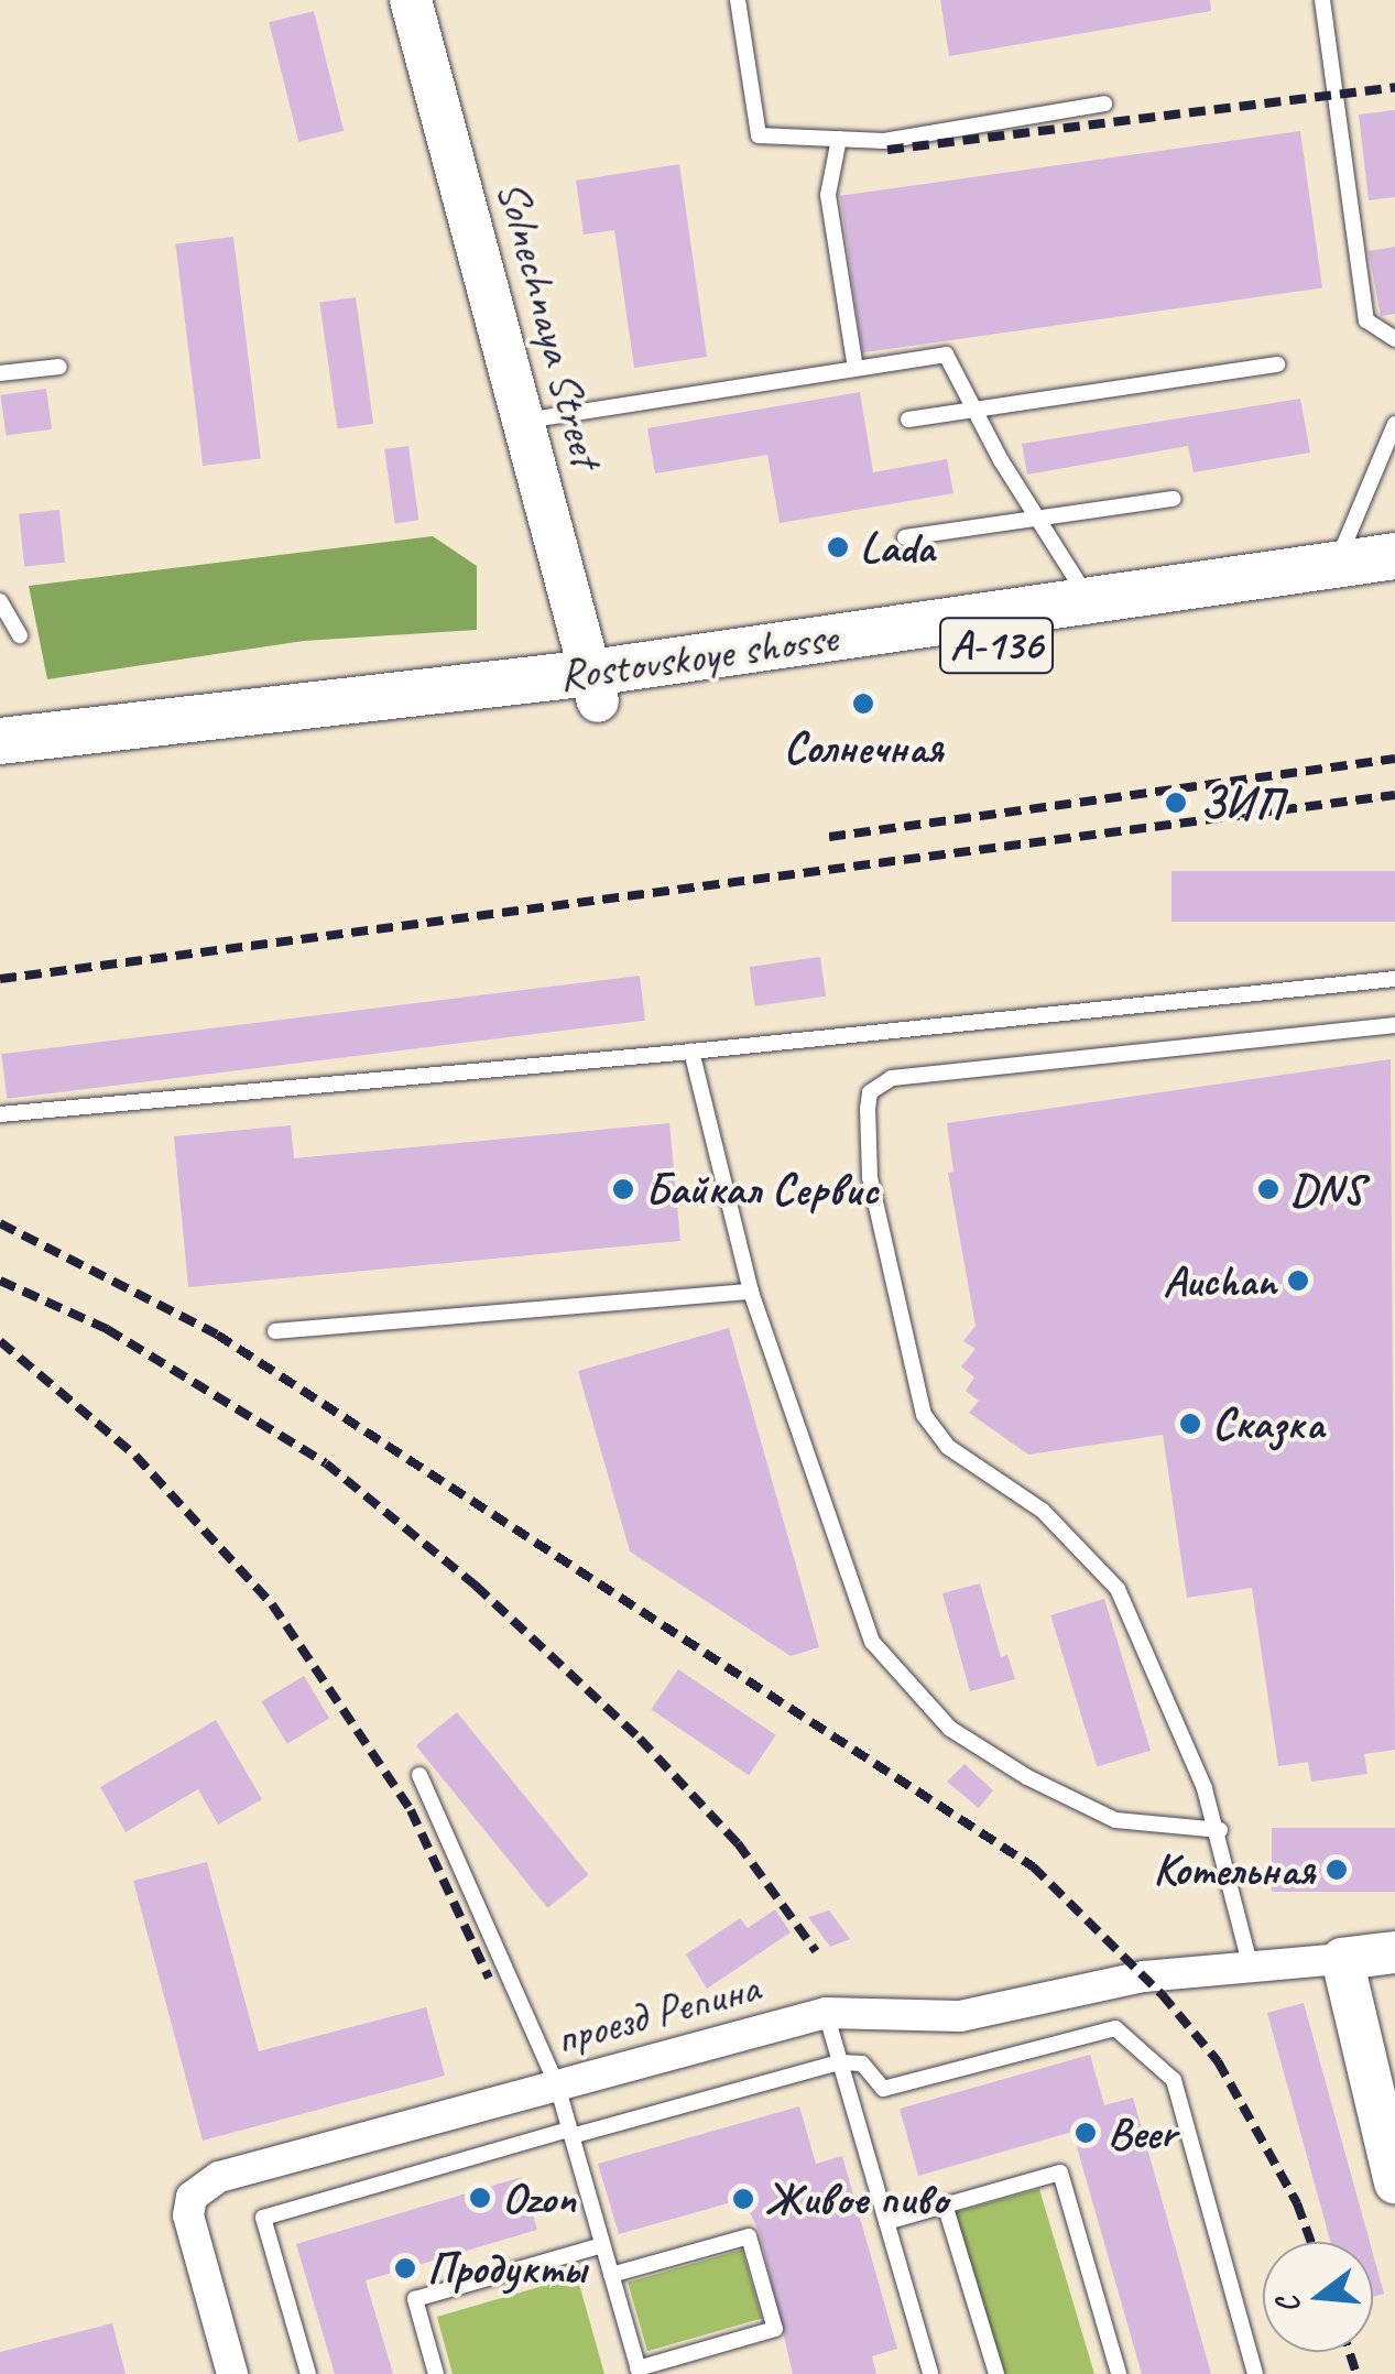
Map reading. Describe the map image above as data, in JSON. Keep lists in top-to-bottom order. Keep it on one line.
{"streets":{"main road":["Solnechnaya Street","А-136","Rostovskoye shosse"],"street":["проезд Репина"]},"crossings":[["Solnechnaya Street","Rostovskoye shosse"]],"places":["Lada","Солнечная","ЗИП","Байкал Сервис","DNS","Auchan","Сказка","Котельная","Beer","Ozon","Живое пиво","Продукты"],"north":"left"}
